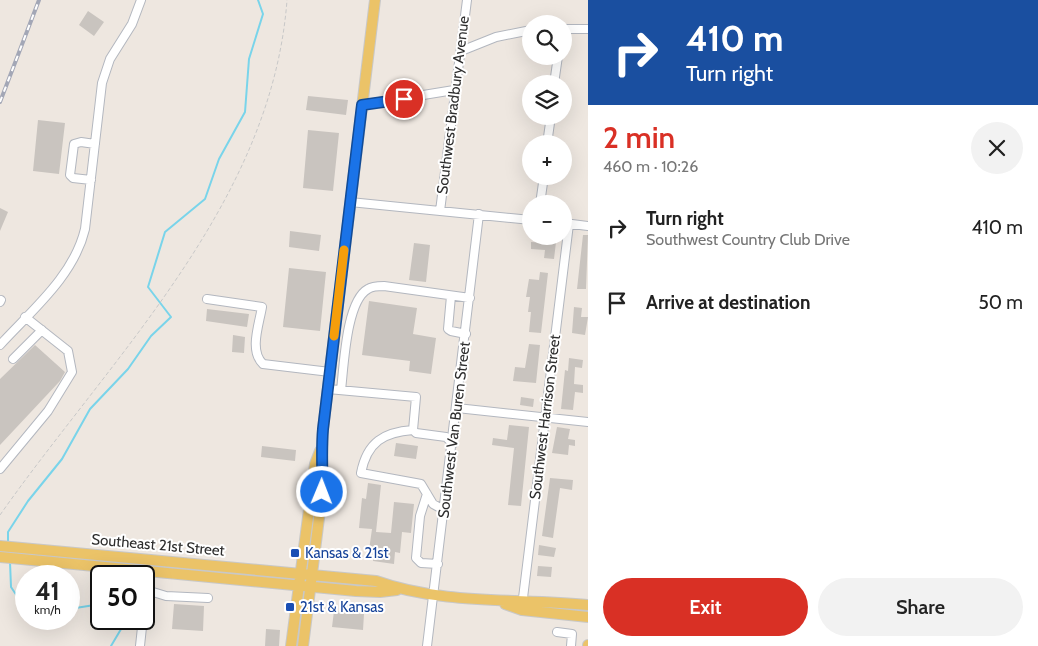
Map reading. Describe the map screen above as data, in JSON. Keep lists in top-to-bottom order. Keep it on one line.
{"streets":{"main road":["Southeast 21st Street"],"street":["Southwest Bradbury Avenue","Southwest Harrison Street","Southwest Van Buren Street"]},"places":{"transit":["Kansas & 21st","21st & Kansas"]},"page":{"turn":["410 m","Turn right"],"map_buttons":["+","−"],"heading":["2 min","460 m · 10:26"],"list":[{"name":"Turn right","note":"Southwest Country Club Drive","value":"410 m"},{"name":"Arrive at destination","value":"50 m"}],"speed":"41 km/h","limit":"50","buttons":["Exit","Share"]}}
